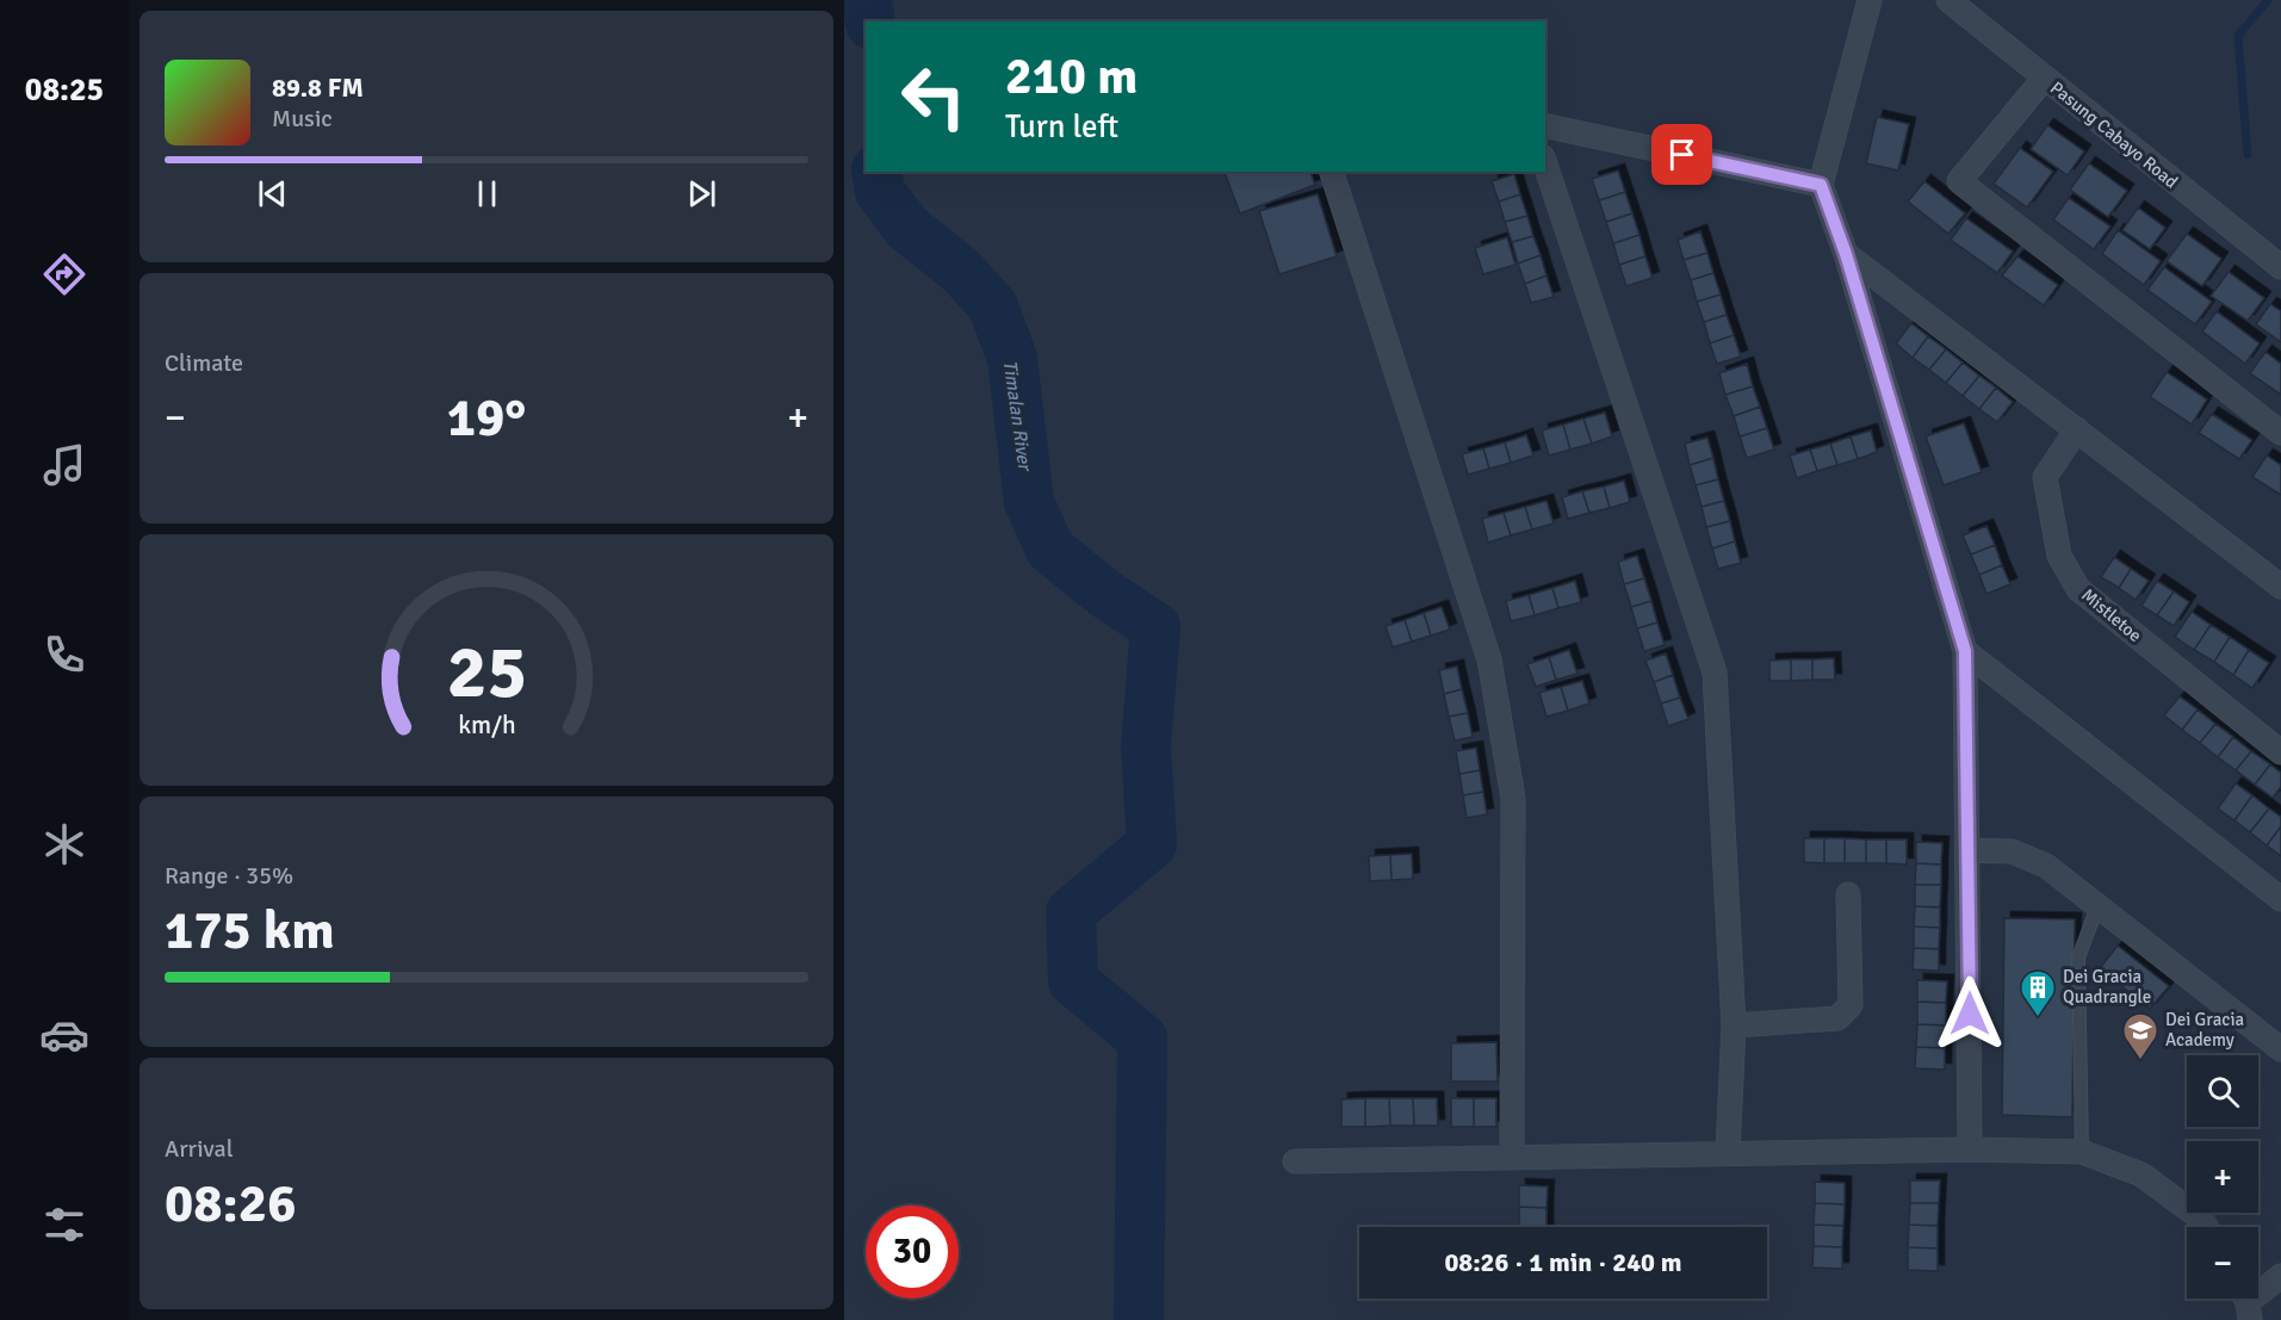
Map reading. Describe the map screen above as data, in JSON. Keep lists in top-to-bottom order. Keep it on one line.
{"streets":{"street":["Pasung Cabayo Road","Mistletoe"]},"water":["Timalan River"],"places":{"building":["Dei Gracia Quadrangle"],"school or university":["Dei Gracia Academy"]},"page":{"tabs":"08:25","turn":["210 m","Turn left"],"song":["89.8 FM","Music"],"tile":["Climate",["Range · 35%","175 km"],["Arrival","08:26"]],"heat":["−","19°","+"],"map_buttons":["+","−"],"limit":"30","trip":"08:26 · 1 min · 240 m","gauge":["25","km/h"]}}
